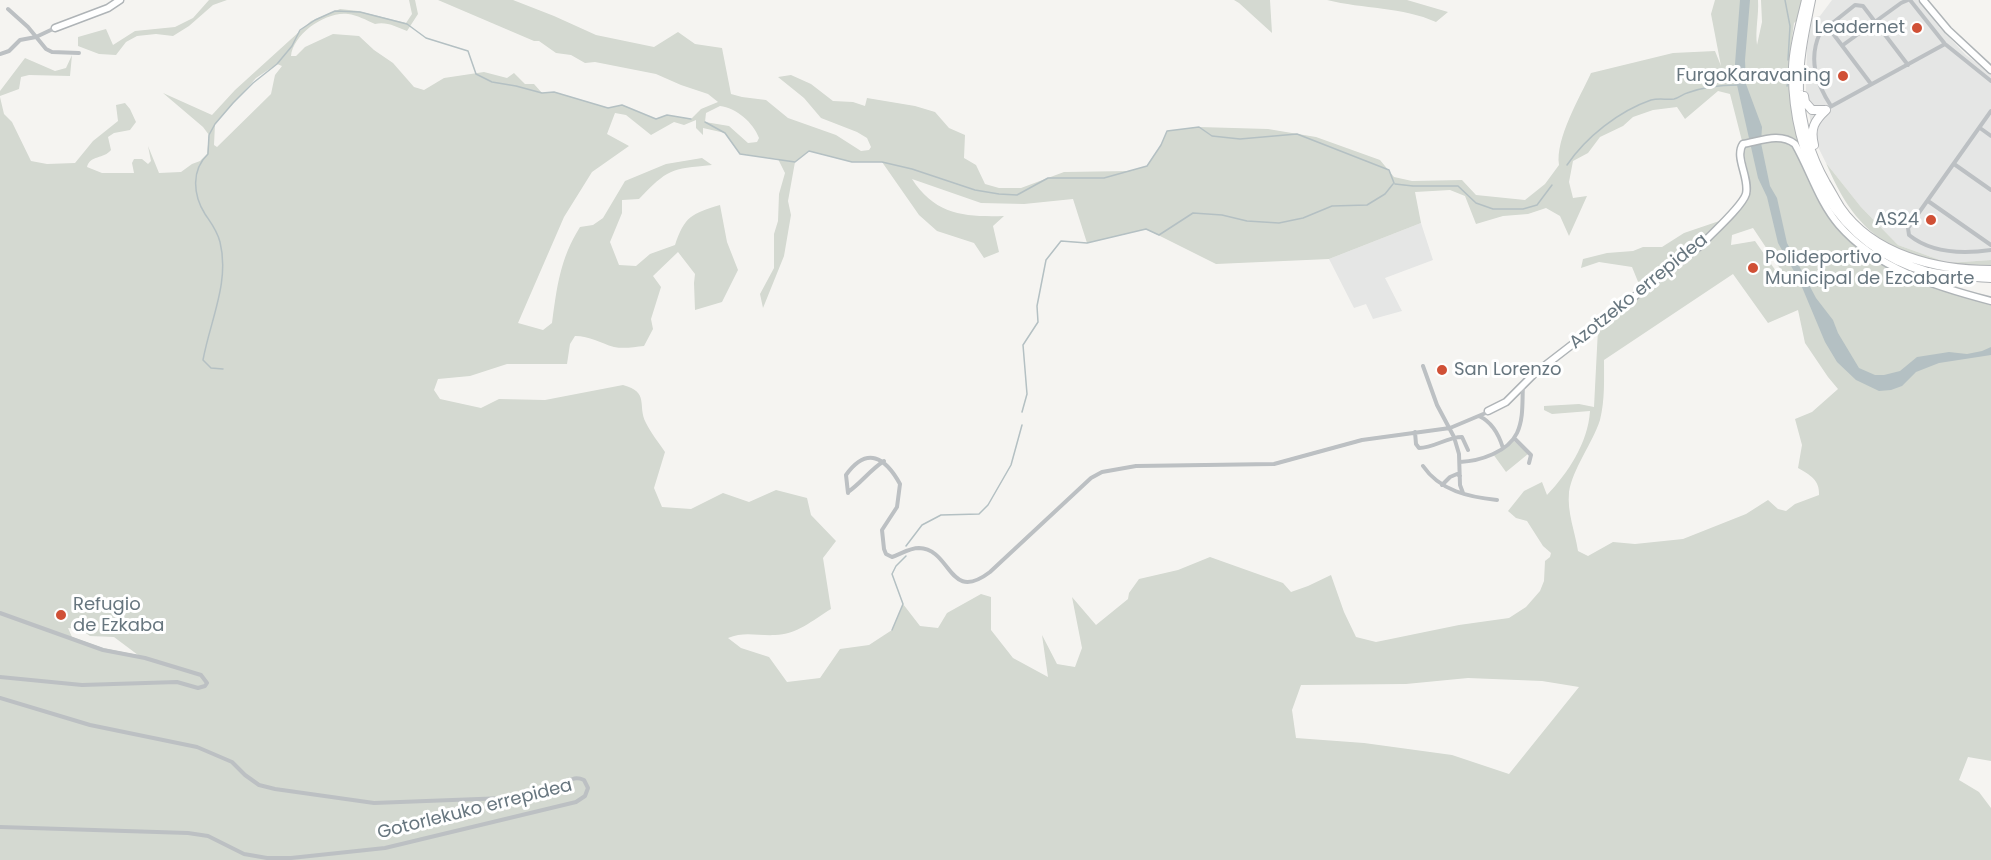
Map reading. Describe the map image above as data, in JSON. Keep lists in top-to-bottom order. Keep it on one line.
{"streets":{"street":["Azotzeko errepidea","Gotorlekuko errepidea"]},"places":["Leadernet","FurgoKaravaning","AS24","Polideportivo Municipal de Ezcabarte","San Lorenzo","Refugio de Ezkaba"]}
